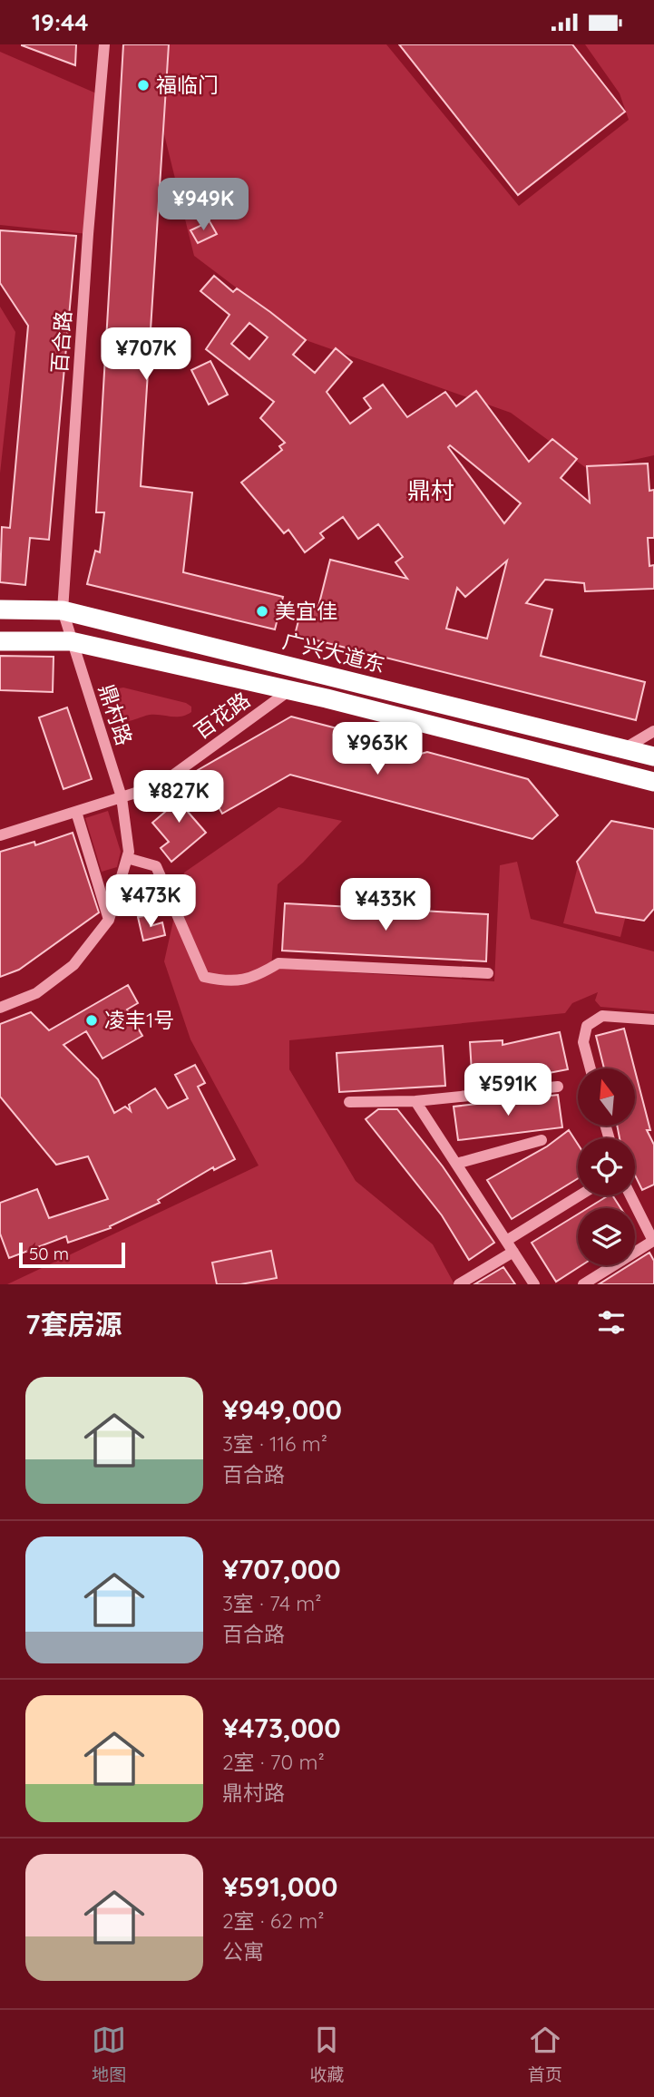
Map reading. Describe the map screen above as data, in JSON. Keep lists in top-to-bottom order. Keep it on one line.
{"streets":{"highway":["广兴大道东"],"street":["百合路","鼎村路","百花路"]},"crossings":[["百合路","广兴大道东"],["百合路","鼎村路"],["鼎村路","百花路"]],"districts":["鼎村"],"places":["福临门","美宜佳","凌丰1号"],"scale_bar":"50 m","north":"top","page":{"status":"19:44","price":["¥949K","¥707K","¥963K","¥827K","¥473K","¥433K","¥591K"],"scale":"50 m","heading":"7套房源","list":[{"name":"¥949,000","note":"3室 · 116 m² · 百合路"},{"name":"¥707,000","note":"3室 · 74 m² · 百合路"},{"name":"¥473,000","note":"2室 · 70 m² · 鼎村路"},{"name":"¥591,000","note":"2室 · 62 m² · 公寓"}],"tabs":["地图","收藏","首页"]}}
